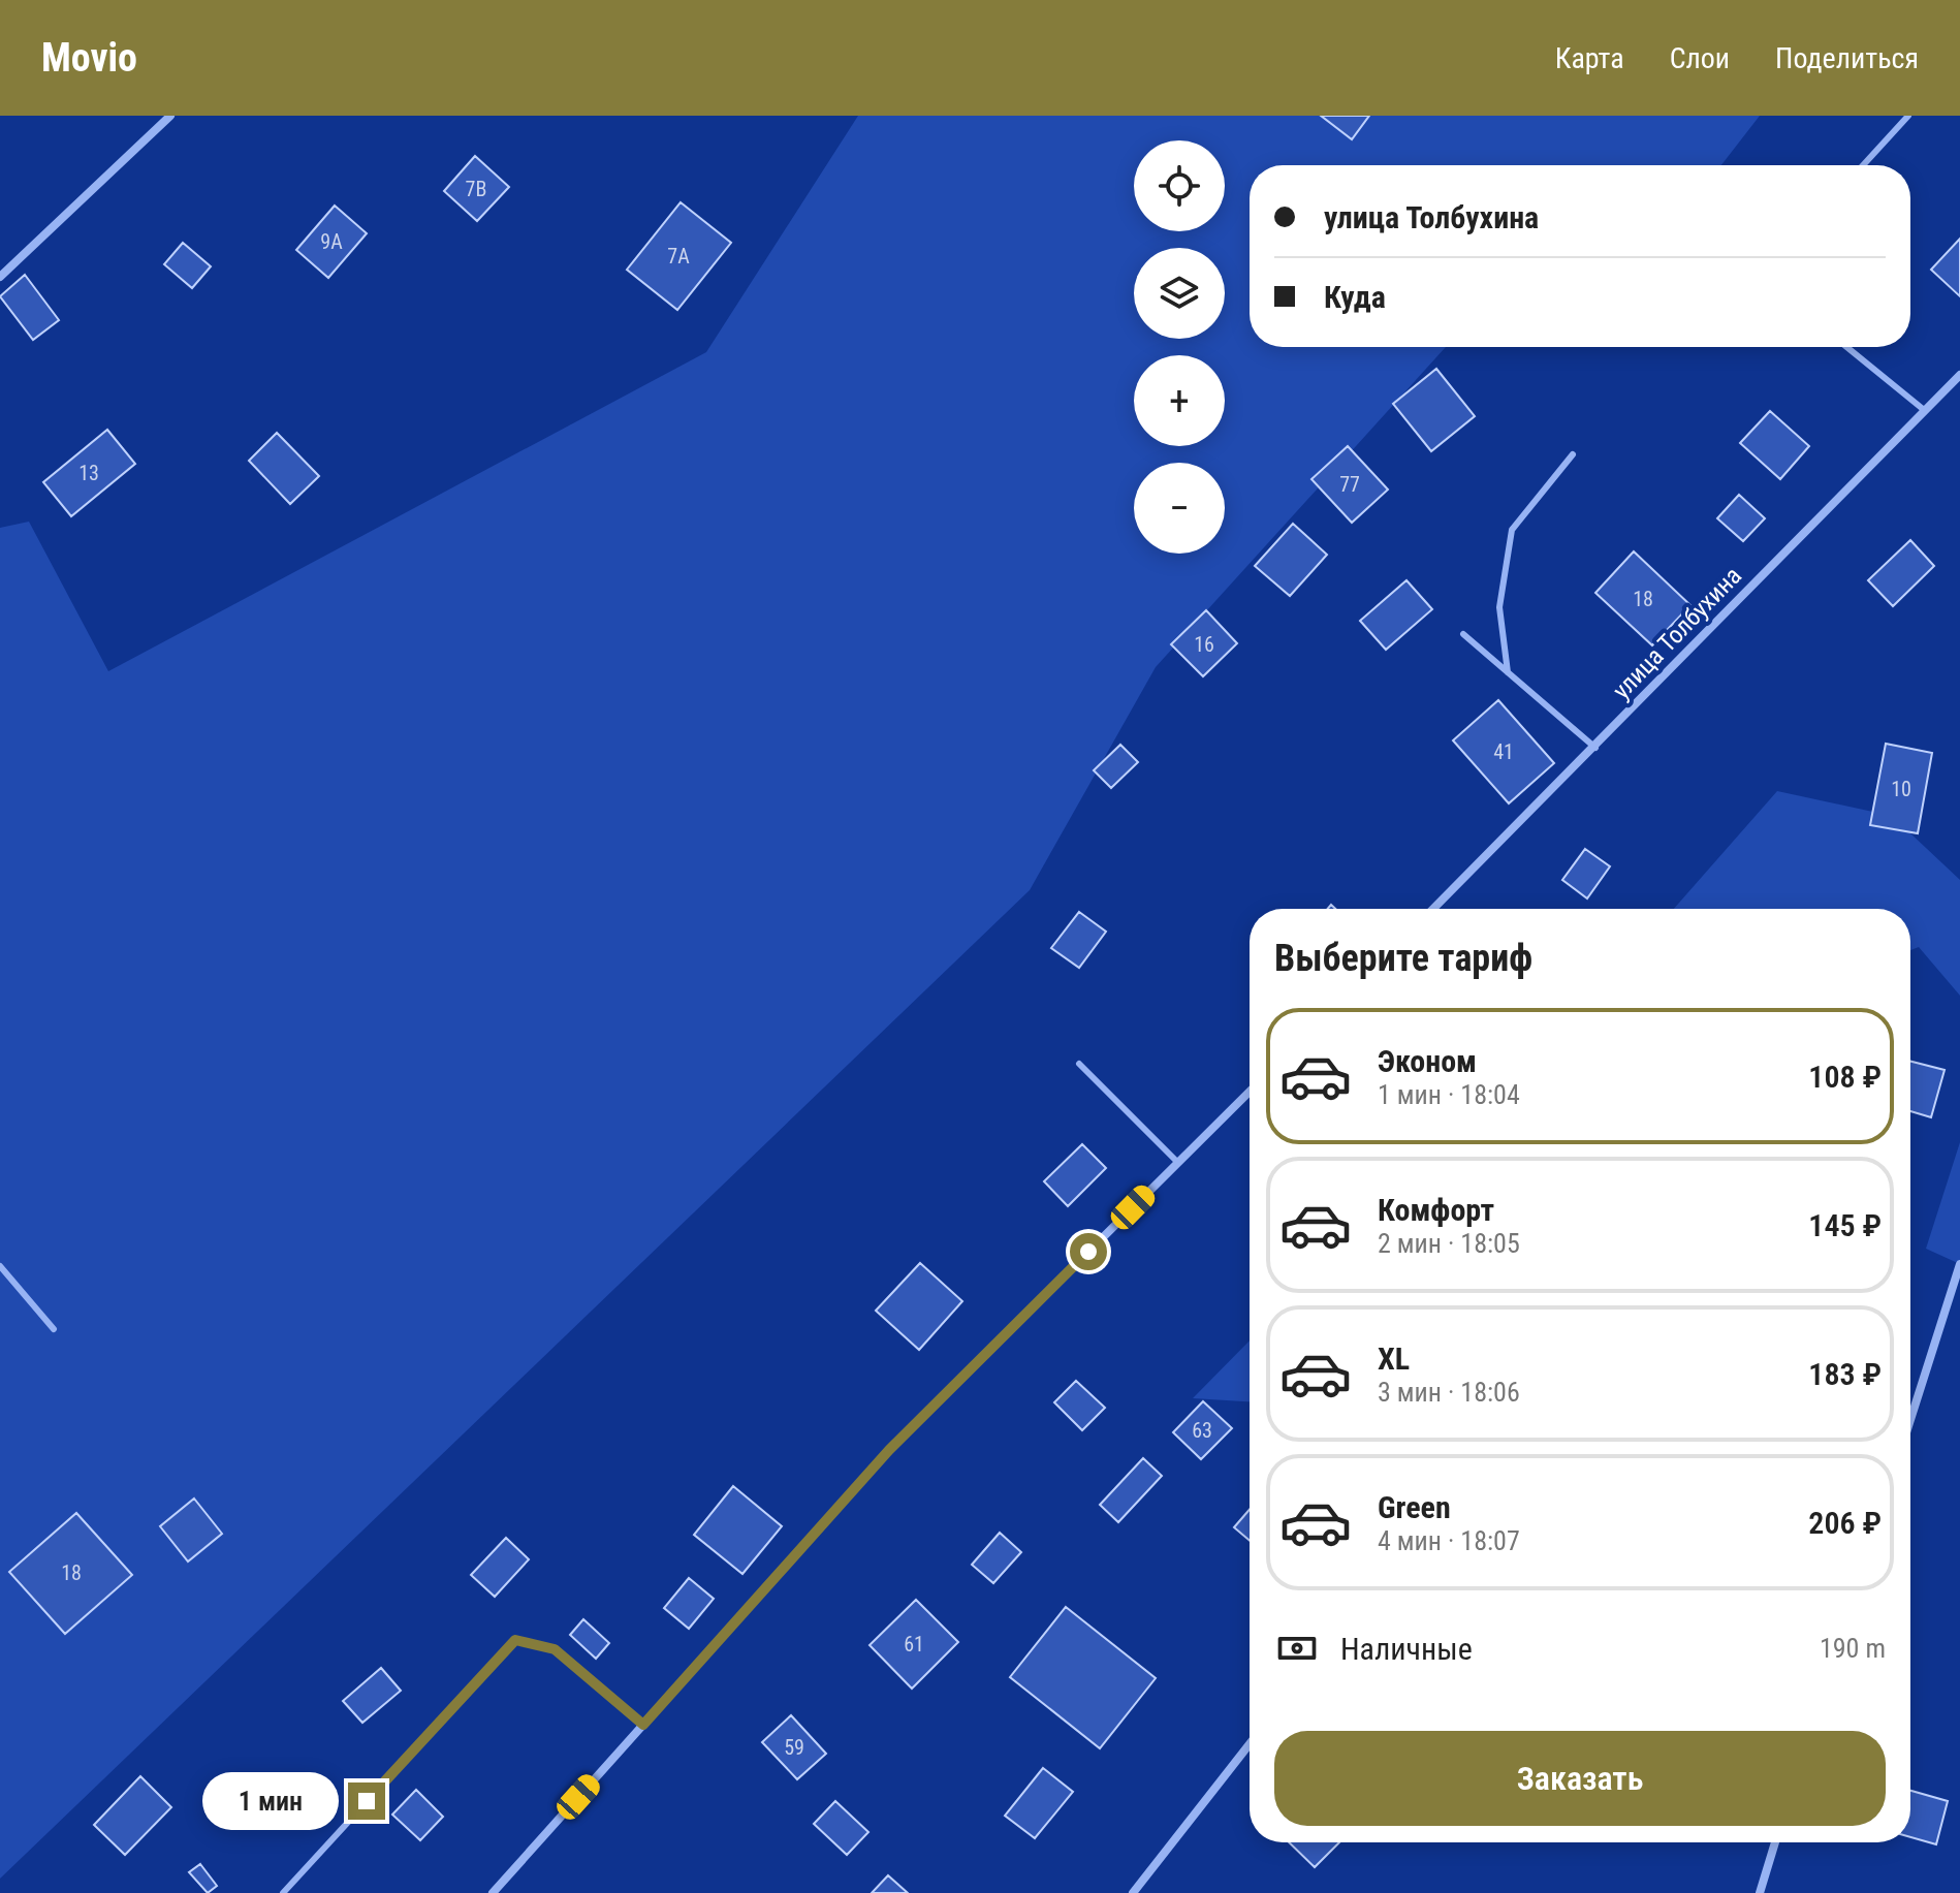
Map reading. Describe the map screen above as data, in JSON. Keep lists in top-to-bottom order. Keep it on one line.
{"streets":{"street":["улица Толбухина"]},"house_numbers":["7В","9А","7А","13","77","18","16","41","10","63","18","61","59"],"page":{"header":"Movio","nav":["Карта","Слои","Поделиться"],"map_buttons":["+","−"],"banner":["улица Толбухина","Куда"],"heading":"Выберите тариф","list":[{"name":"Эконом","note":"1 мин · 18:04","value":"108 ₽"},{"name":"Комфорт","note":"2 мин · 18:05","value":"145 ₽"},{"name":"XL","note":"3 мин · 18:06","value":"183 ₽"},{"name":"Green","note":"4 мин · 18:07","value":"206 ₽"}],"pay":["Наличные","190 m"],"buttons":"Заказать","bubble":"1 мин"}}
